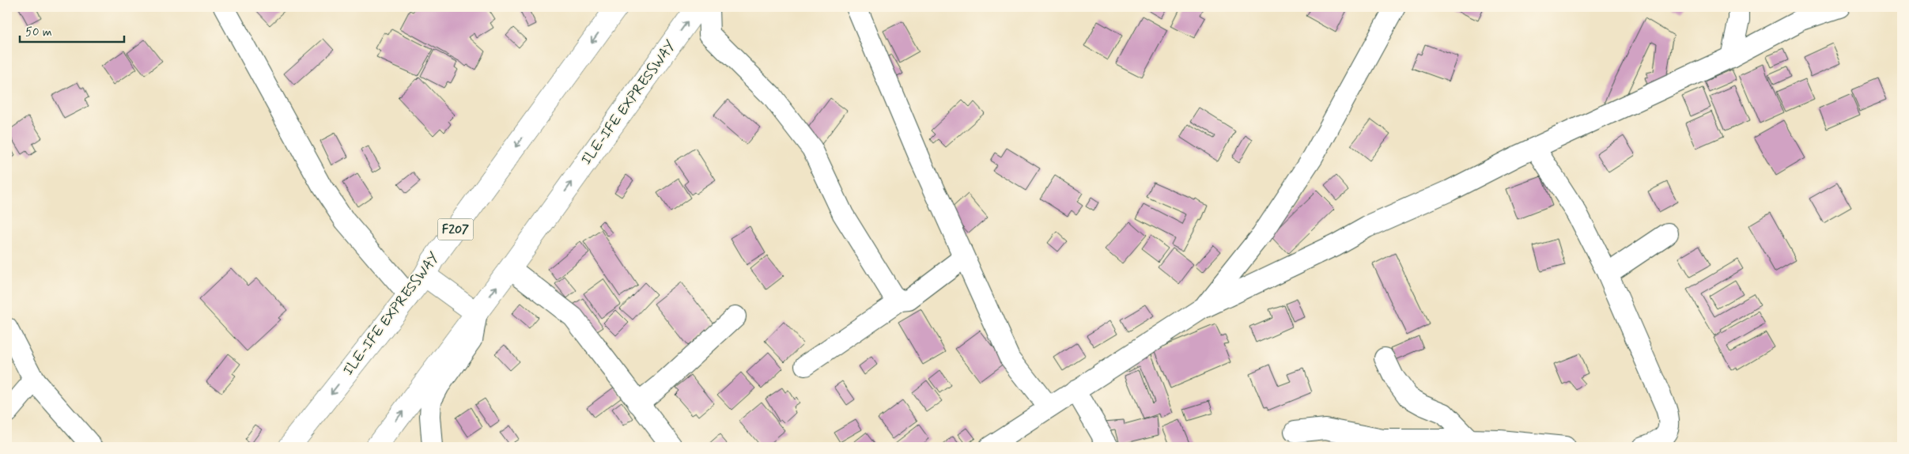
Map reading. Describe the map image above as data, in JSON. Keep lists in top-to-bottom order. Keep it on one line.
{"streets":{"main road":["ILE-IFE EXPRESSWAY","F207"]},"scale_bar":"50 m"}
